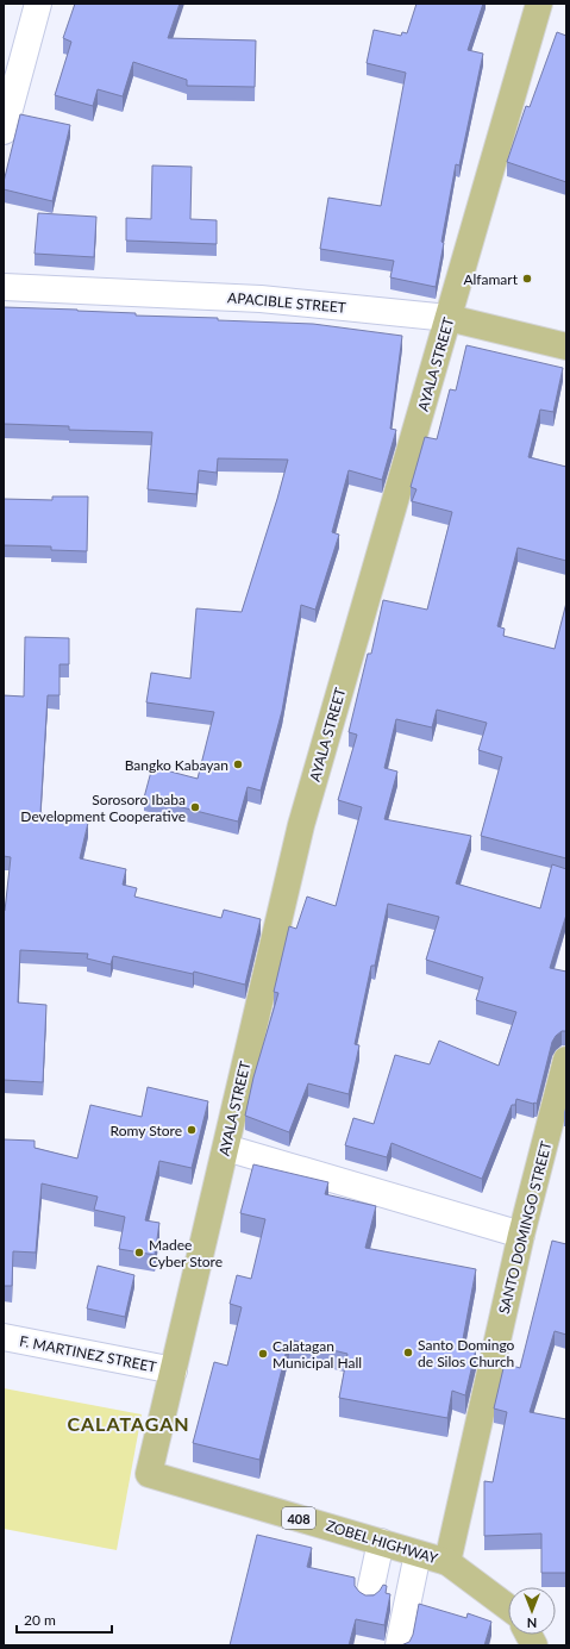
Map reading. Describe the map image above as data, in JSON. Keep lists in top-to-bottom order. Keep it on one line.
{"streets":{"main road":["APACIBLE STREET","AYALA STREET","SANTO DOMINGO STREET","408","ZOBEL HIGHWAY"],"street":["F. MARTINEZ STREET"]},"crossings":[["APACIBLE STREET","AYALA STREET"],["AYALA STREET","F. MARTINEZ STREET"],["AYALA STREET","ZOBEL HIGHWAY"],["SANTO DOMINGO STREET","ZOBEL HIGHWAY"]],"districts":["CALATAGAN"],"places":["Alfamart","Bangko Kabayan","Sorosoro Ibaba Development Cooperative","Romy Store","Madee Cyber Store","Santo Domingo de Silos Church","Calatagan Municipal Hall"],"scale_bar":"20 m","north":"bottom"}
